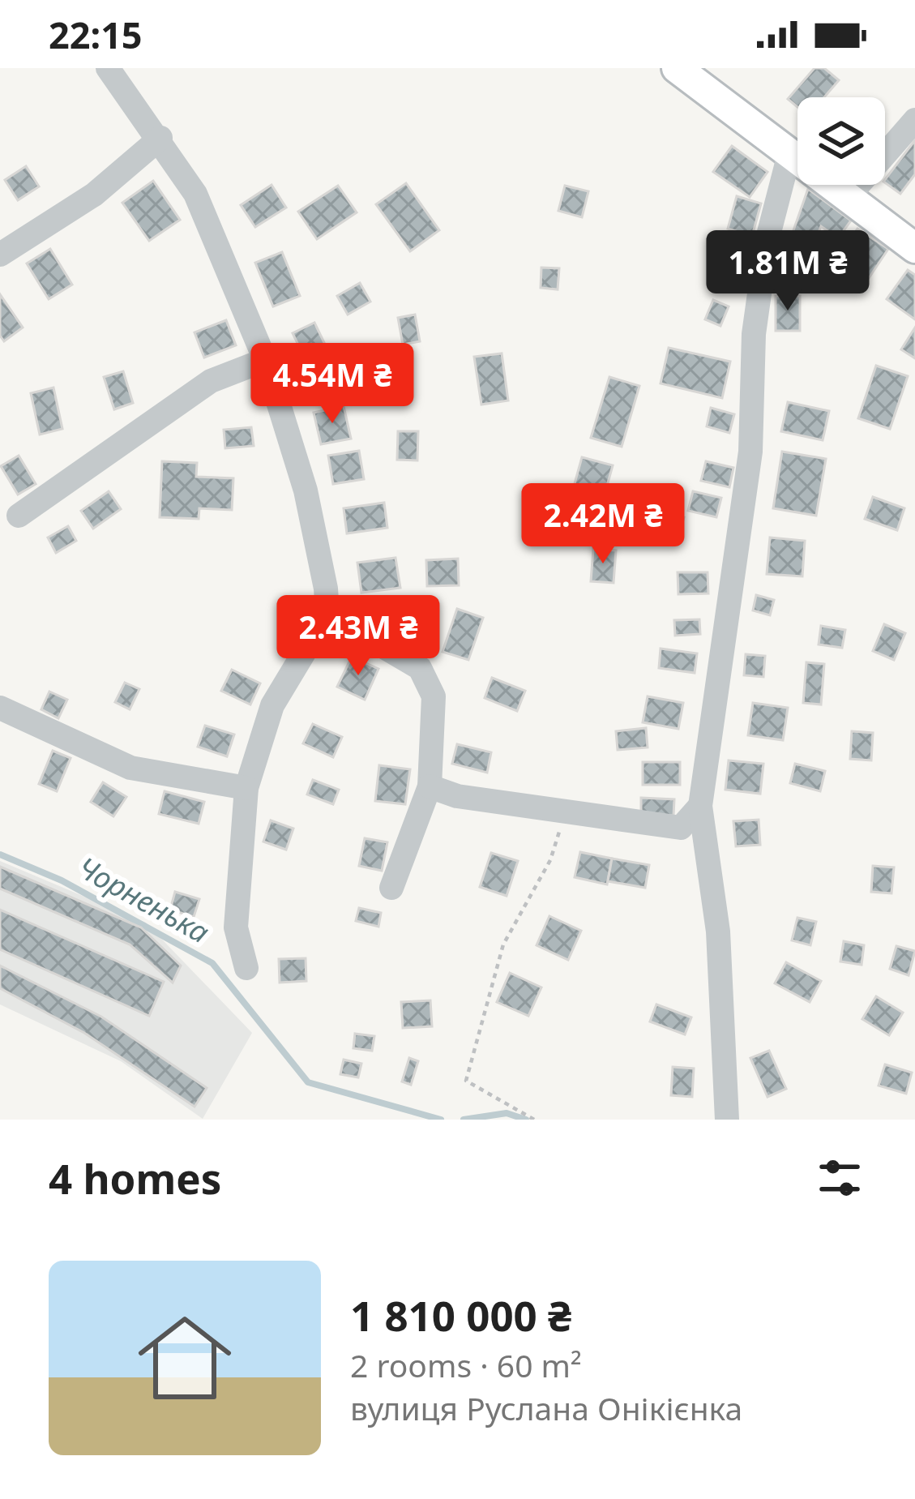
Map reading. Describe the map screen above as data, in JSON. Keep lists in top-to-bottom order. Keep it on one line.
{"water":["Чорненька"],"page":{"status":"22:15","price":["1.81M ₴","4.54M ₴","2.42M ₴","2.43M ₴"],"heading":"4 homes","list":[{"name":"1 810 000 ₴","note":"2 rooms · 60 m² · вулиця Руслана Онікієнка"}]}}
